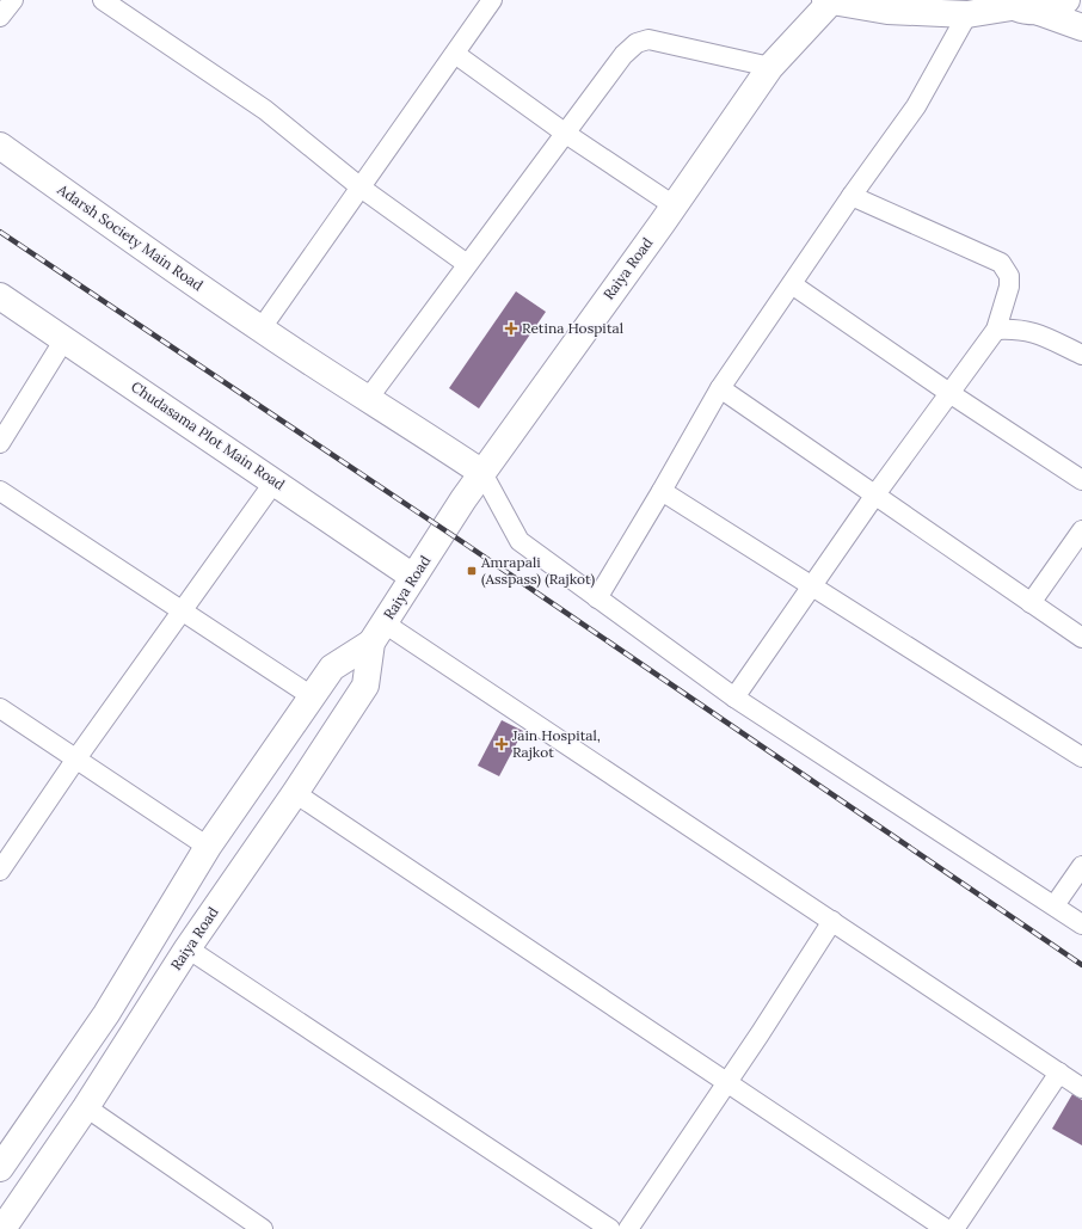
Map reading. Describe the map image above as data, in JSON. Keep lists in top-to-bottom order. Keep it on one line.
{"streets":{"street":["Adarsh Society Main Road","Raiya Road","Chudasama Plot Main Road"]},"crossings":[["Adarsh Society Main Road","Raiya Road"],["Raiya Road","Chudasama Plot Main Road"]],"places":{"health":["Retina Hospital","Jain Hospital, Rajkot"],"transit":["Amrapali (Asspass) (Rajkot)"]}}
